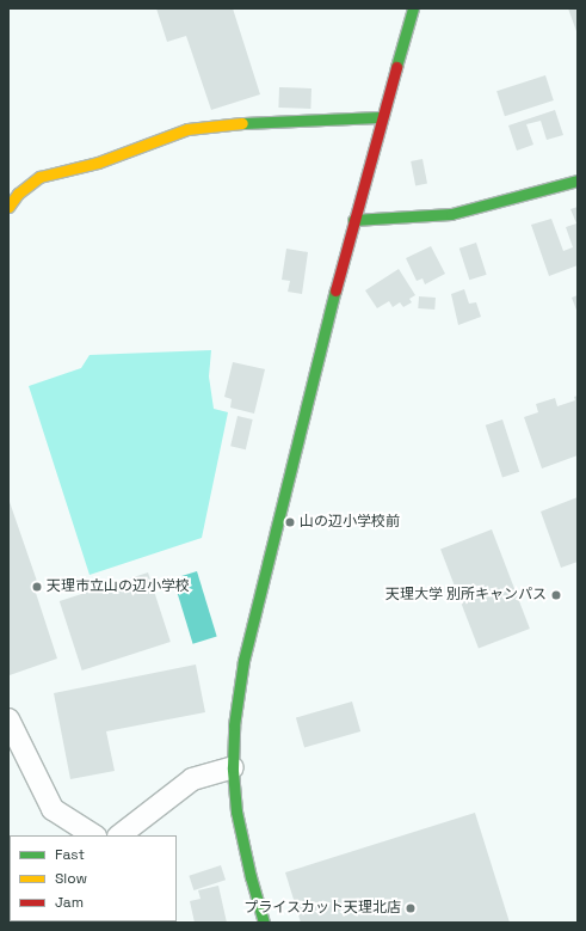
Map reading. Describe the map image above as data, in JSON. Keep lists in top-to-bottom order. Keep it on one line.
{"places":["山の辺小学校前","天理市立山の辺小学校","天理大学 別所キャンパス","プライスカット天理北店"],"legend":["Fast","Slow","Jam"]}
